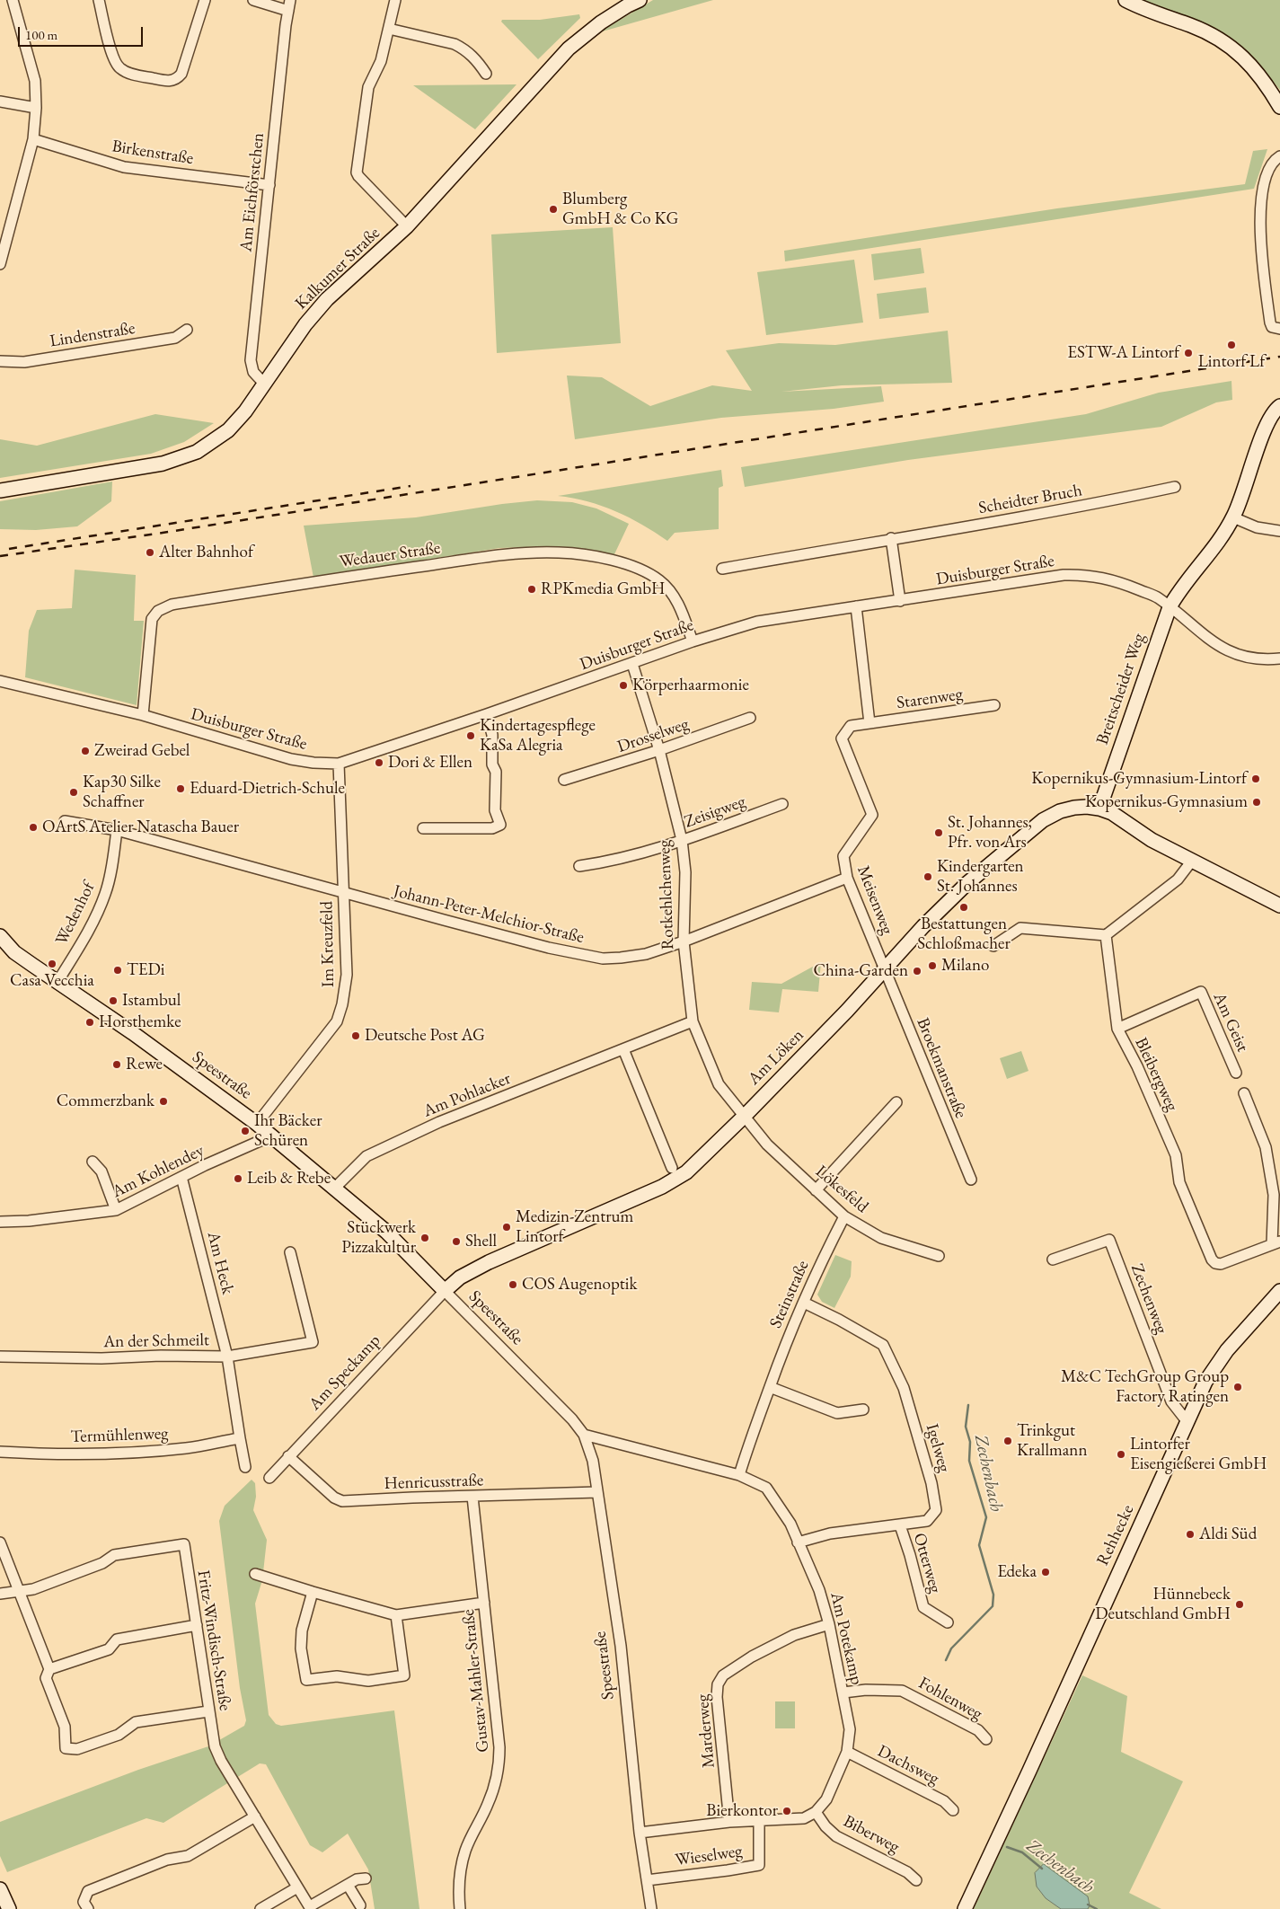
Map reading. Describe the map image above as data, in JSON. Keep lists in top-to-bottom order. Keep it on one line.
{"streets":{"street":["Birkenstraße","Am Eichförstchen","Kalkumer Straße","Lindenstraße","Scheidter Bruch","Wedauer Straße","Duisburger Straße","Breitscheider Weg","Starenweg","Drosselweg","Zeisigweg","Rotkehlchenweg","Meisenweg","Wedenhof","Johann-Peter-Melchior-Straße","Im Kreuzfeld","Am Geist","Am Löken","Broekmanstraße","Bleibergweg","Speestraße","Am Pohlacker","Am Kohlendey","Lökesfeld","Am Heck","Steinstraße","Zechenweg","An der Schmeilt","Am Speckamp","Termühlenweg","Igelweg","Henricusstraße","Rehhecke","Otterweg","Am Potekamp","Fritz-Windisch-Straße","Gustav-Mahler-Straße","Fohlenweg","Marderweg","Dachsweg","Biberweg","Wieselweg"]},"crossings":[["Birkenstraße","Am Eichförstchen"],["Am Eichförstchen","Kalkumer Straße"],["Wedauer Straße","Duisburger Straße"],["Duisburger Straße","Breitscheider Weg"],["Duisburger Straße","Rotkehlchenweg"],["Duisburger Straße","Im Kreuzfeld"],["Breitscheider Weg","Am Löken"],["Starenweg","Meisenweg"],["Drosselweg","Rotkehlchenweg"],["Zeisigweg","Rotkehlchenweg"],["Rotkehlchenweg","Johann-Peter-Melchior-Straße"],["Rotkehlchenweg","Am Löken"],["Rotkehlchenweg","Am Pohlacker"],["Rotkehlchenweg","Lökesfeld"],["Meisenweg","Johann-Peter-Melchior-Straße"],["Meisenweg","Am Löken"],["Meisenweg","Broekmanstraße"],["Wedenhof","Johann-Peter-Melchior-Straße"],["Wedenhof","Speestraße"],["Johann-Peter-Melchior-Straße","Im Kreuzfeld"],["Im Kreuzfeld","Speestraße"],["Am Geist","Bleibergweg"],["Am Löken","Broekmanstraße"],["Am Löken","Speestraße"],["Am Löken","Lökesfeld"],["Am Löken","Am Speckamp"],["Speestraße","Am Pohlacker"],["Speestraße","Am Kohlendey"],["Speestraße","Am Speckamp"],["Speestraße","Henricusstraße"],["Speestraße","Am Potekamp"],["Speestraße","Wieselweg"],["Am Kohlendey","Am Heck"],["Lökesfeld","Steinstraße"],["Am Heck","An der Schmeilt"],["Steinstraße","Igelweg"],["Steinstraße","Am Potekamp"],["Zechenweg","Rehhecke"],["Am Speckamp","Henricusstraße"],["Igelweg","Otterweg"],["Igelweg","Am Potekamp"],["Henricusstraße","Gustav-Mahler-Straße"],["Am Potekamp","Fohlenweg"],["Am Potekamp","Marderweg"],["Am Potekamp","Dachsweg"],["Am Potekamp","Biberweg"]],"water":["Zechenbach"],"places":["Blumberg GmbH & Co KG","Lintorf Lf","ESTW-A Lintorf","Alter Bahnhof","RPKmedia GmbH","Körperhaarmonie","Kindertagespflege KaSa Alegria","Zweirad Gebel","Dori & Ellen","Kopernikus-Gymnasium-Lintorf","Eduard-Dietrich-Schule","Kap30 Silke Schaffner","Kopernikus-Gymnasium","OArtS Atelier Natascha Bauer","St. Johannes, Pfr. von Ars","Kindergarten St. Johannes","Bestattungen Schloßmacher","Casa Vecchia","Milano","TEDi","China-Garden","Istambul","Horsthemke","Deutsche Post AG","Rewe","Commerzbank","Ihr Bäcker Schüren","Leib & Rebe","Medizin-Zentrum Lintorf","Stückwerk Pizzakultur","Shell","COS Augenoptik","M&C TechGroup Group Factory Ratingen","Trinkgut Krallmann","Lintorfer Eisengießerei GmbH","Aldi Süd","Edeka","Hünnebeck Deutschland GmbH","Bierkontor"],"scale_bar":"100 m"}
